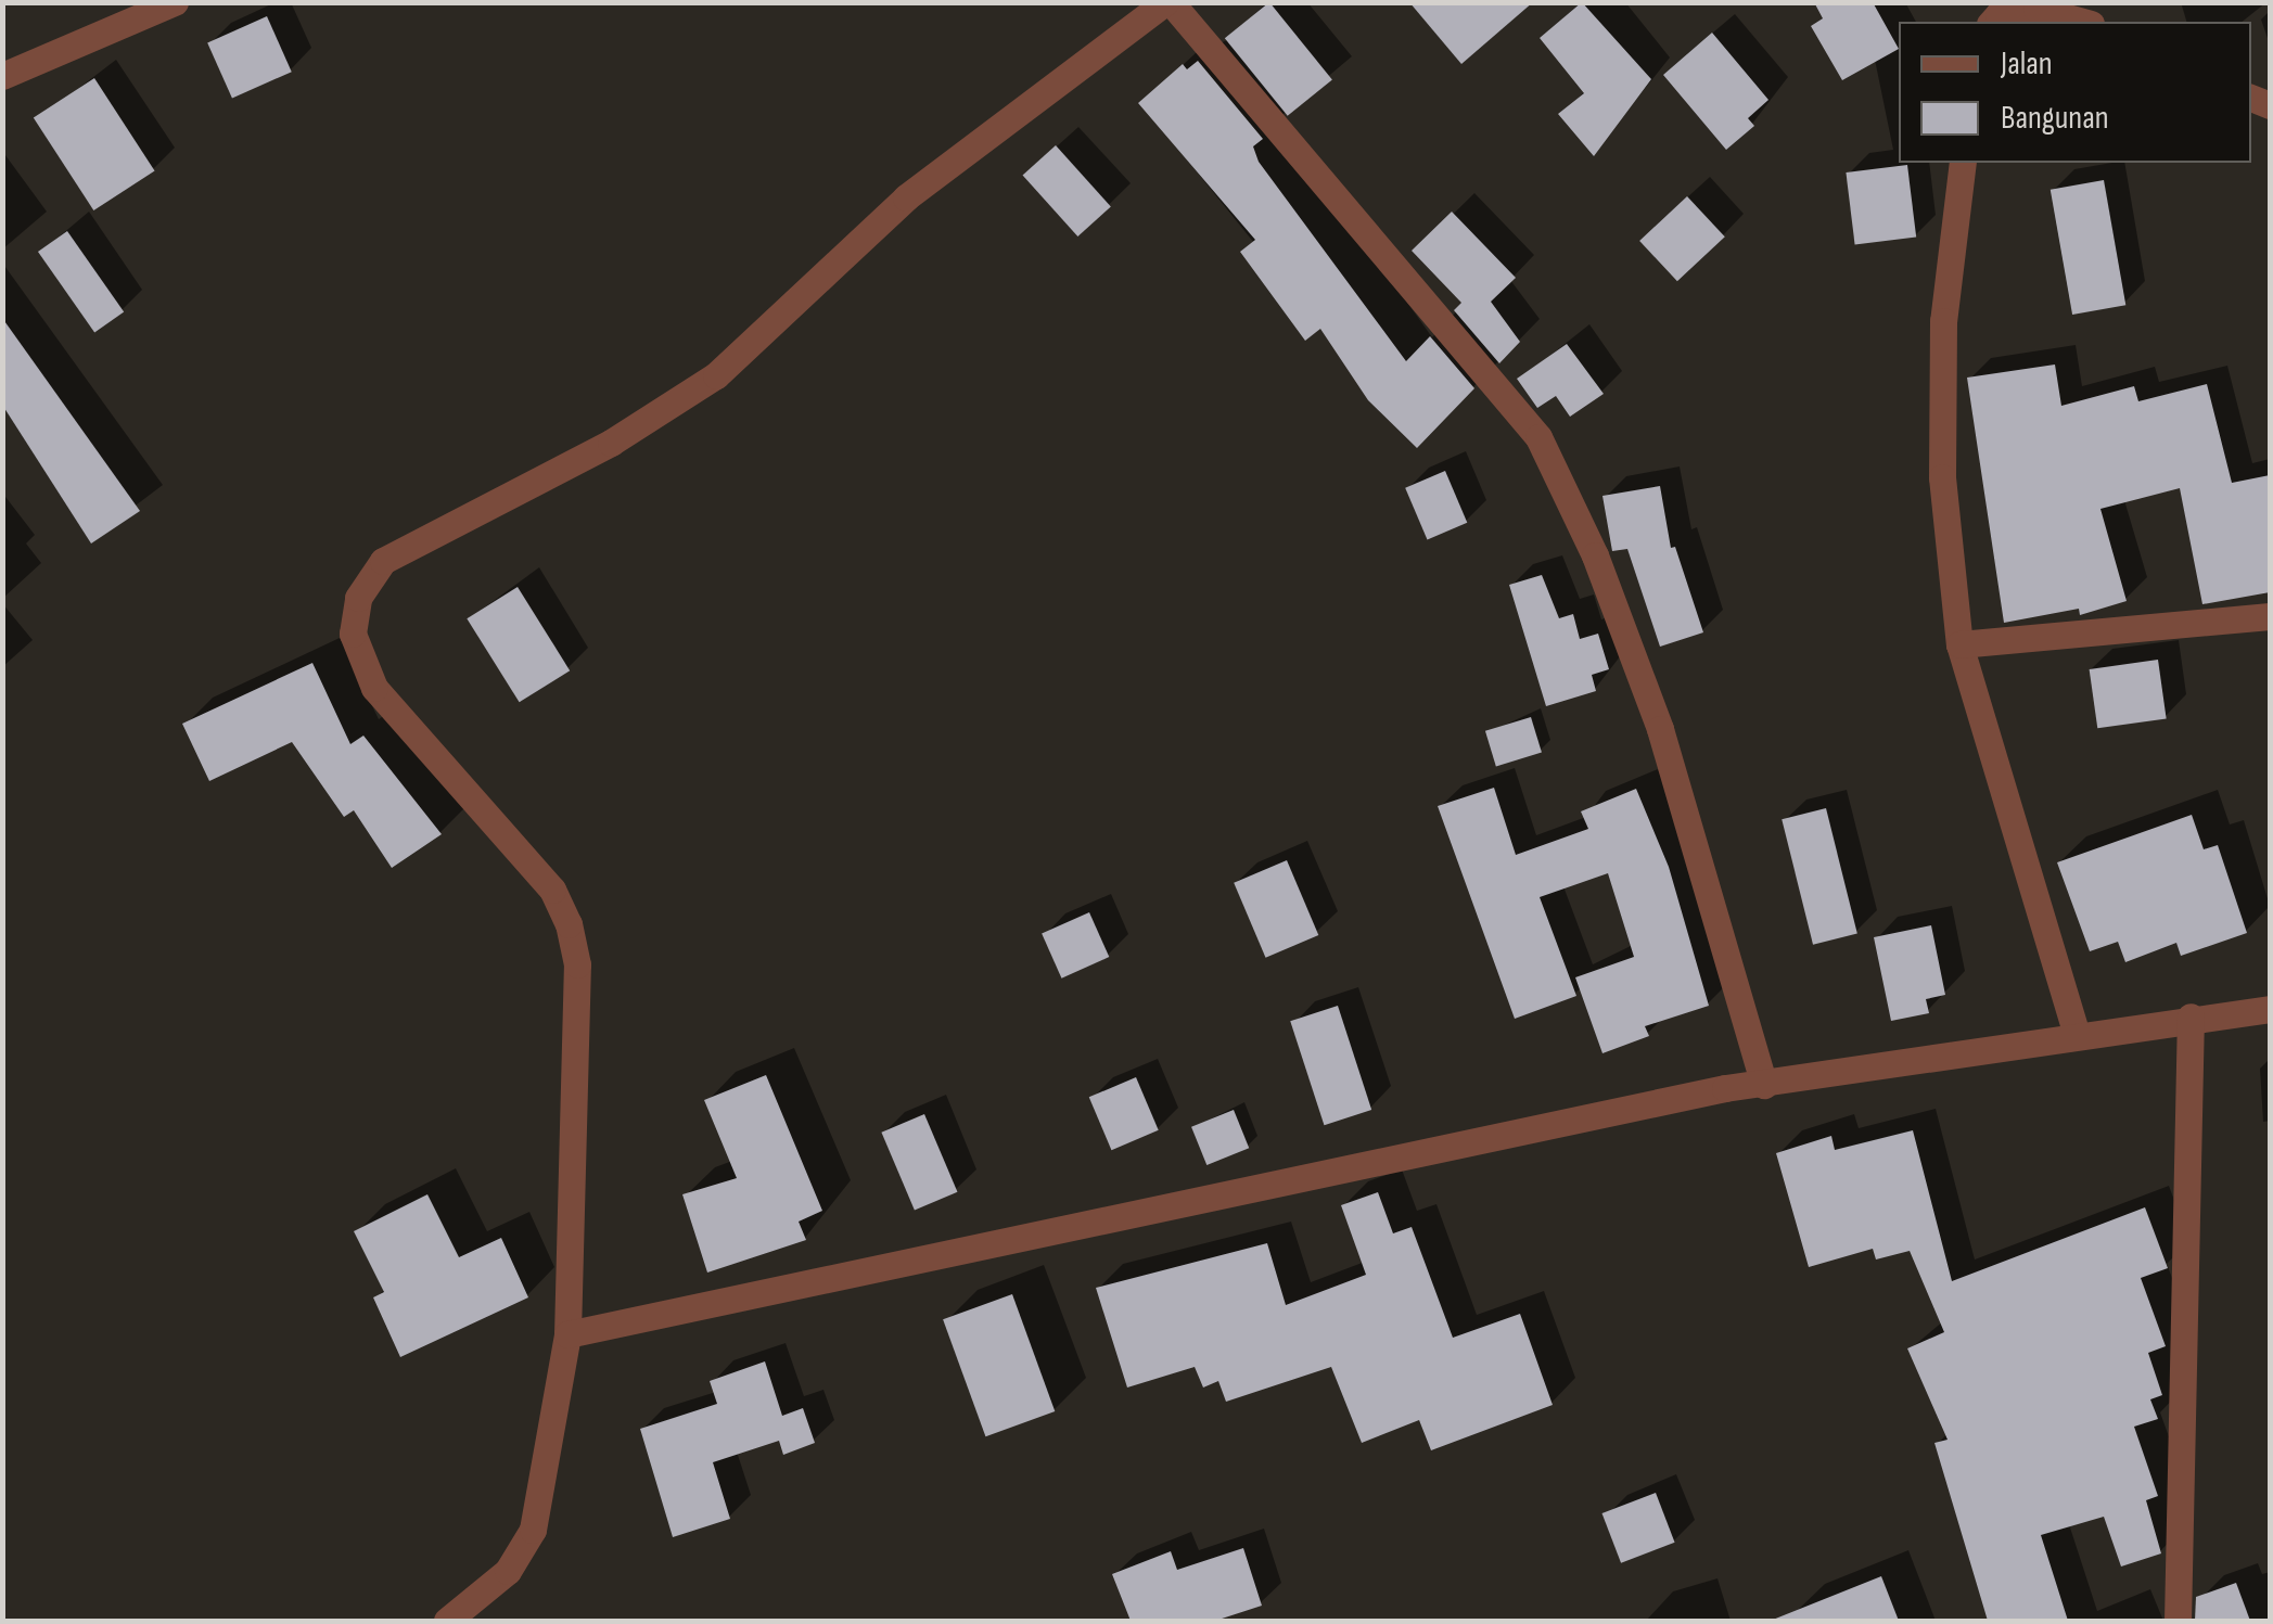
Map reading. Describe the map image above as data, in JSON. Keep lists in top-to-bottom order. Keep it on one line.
{"legend":["Jalan","Bangunan"]}
